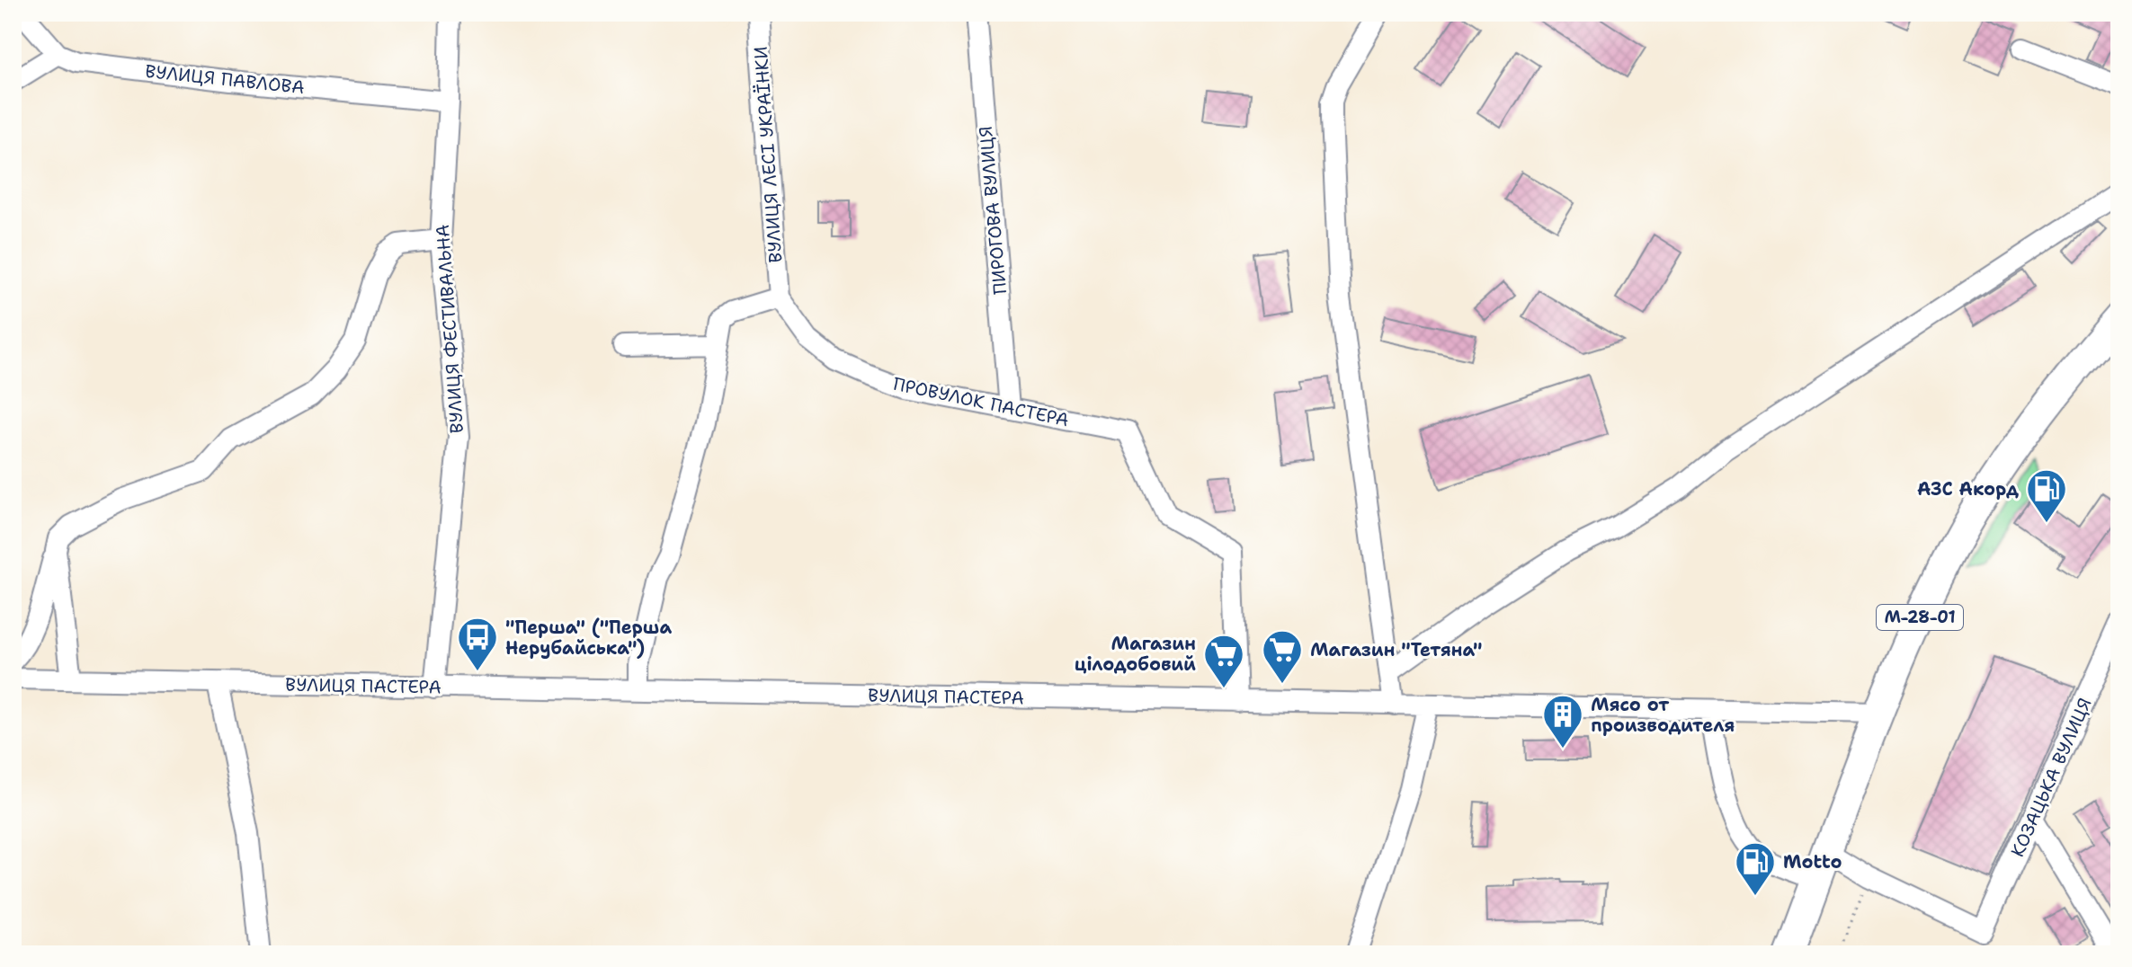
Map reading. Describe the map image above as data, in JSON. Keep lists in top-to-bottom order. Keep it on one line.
{"streets":{"highway":["М-28-01"],"street":["ВУЛИЦЯ ПАВЛОВА","ВУЛИЦЯ ЛЕСІ УКРАЇНКИ","ПИРОГОВА ВУЛИЦЯ","ВУЛИЦЯ ФЕСТИВАЛЬНА","ПРОВУЛОК ПАСТЕРА","ВУЛИЦЯ ПАСТЕРА","КОЗАЦЬКА ВУЛИЦЯ"]},"crossings":[["ВУЛИЦЯ ПАВЛОВА","ВУЛИЦЯ ФЕСТИВАЛЬНА"],["ВУЛИЦЯ ЛЕСІ УКРАЇНКИ","ПРОВУЛОК ПАСТЕРА"],["ПИРОГОВА ВУЛИЦЯ","ПРОВУЛОК ПАСТЕРА"],["ВУЛИЦЯ ФЕСТИВАЛЬНА","ВУЛИЦЯ ПАСТЕРА"],["ПРОВУЛОК ПАСТЕРА","ВУЛИЦЯ ПАСТЕРА"],["М-28-01","ВУЛИЦЯ ПАСТЕРА"]],"places":{"fuel station":["АЗС Акорд","Motto"],"bus stop":["\"Перша\" (\"Перша Нерубайська\")"],"supermarket":["Магазин \"Тетяна\"","Магазин цілодобовий"],"building":["Мясо от производителя"]}}
